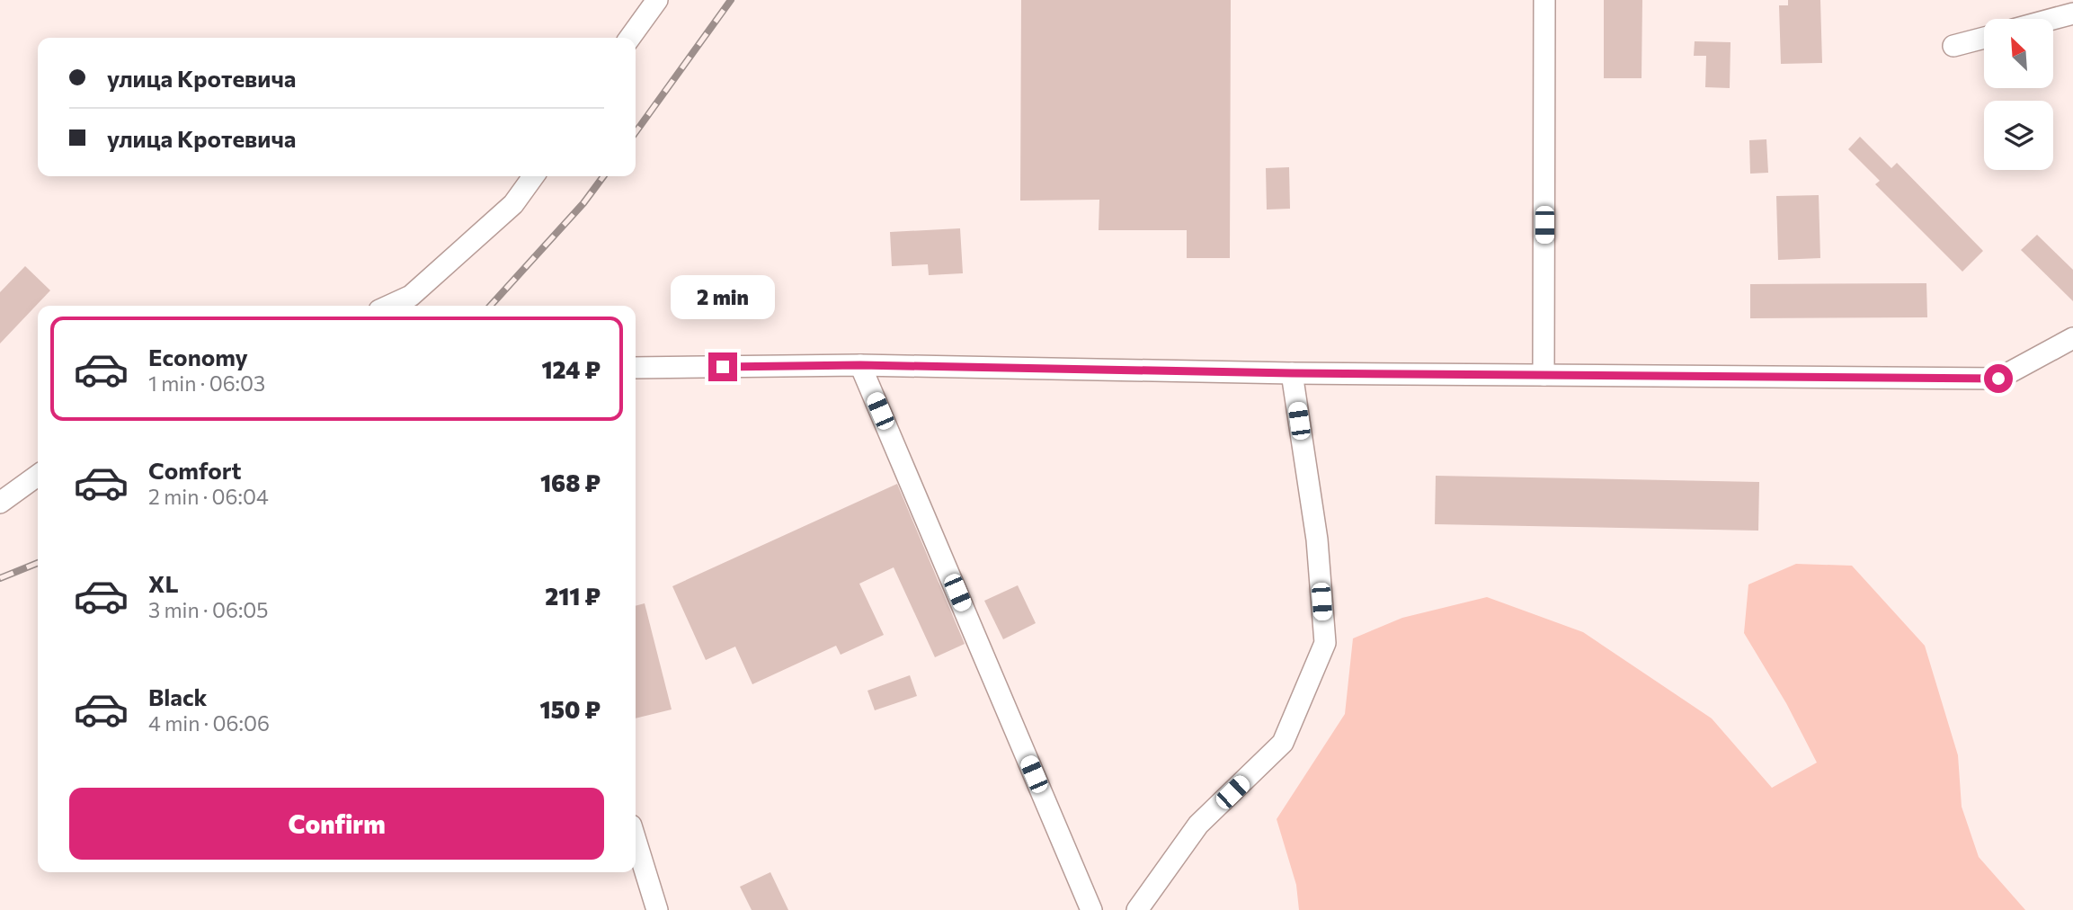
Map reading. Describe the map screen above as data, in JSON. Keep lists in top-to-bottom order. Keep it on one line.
{"north":"top left","page":{"banner":["улица Кротевича","улица Кротевича"],"bubble":"2 min","list":[{"name":"Economy","note":"1 min · 06:03","value":"124 ₽"},{"name":"Comfort","note":"2 min · 06:04","value":"168 ₽"},{"name":"XL","note":"3 min · 06:05","value":"211 ₽"},{"name":"Black","note":"4 min · 06:06","value":"150 ₽"}],"buttons":"Confirm"}}
